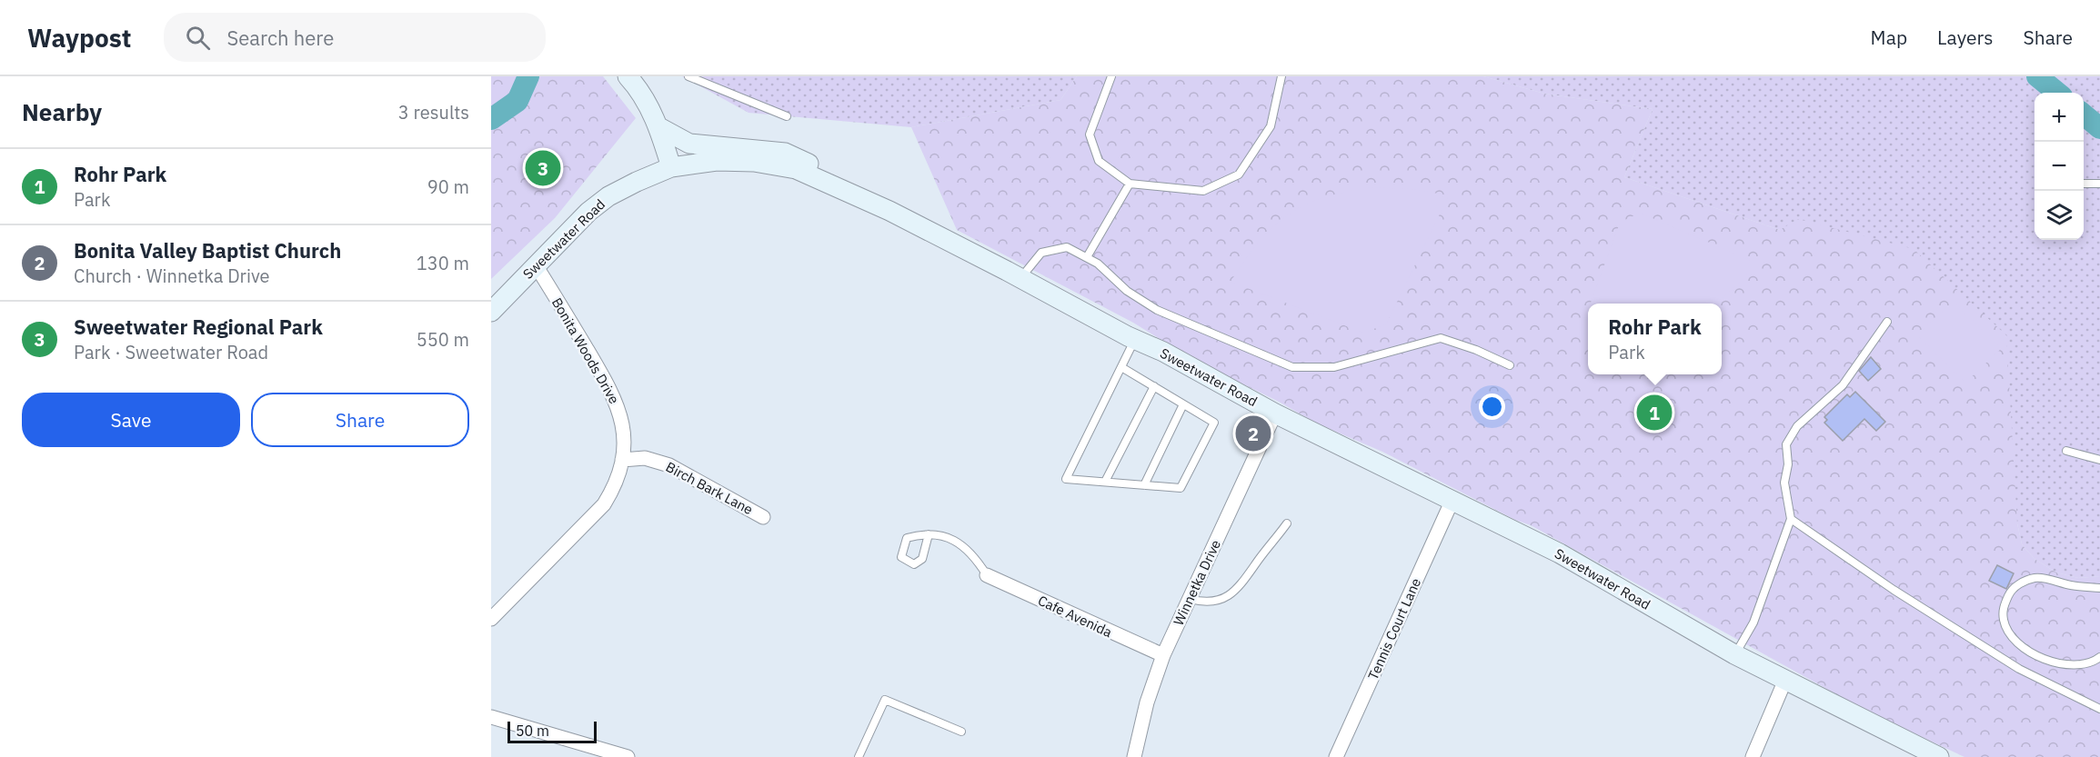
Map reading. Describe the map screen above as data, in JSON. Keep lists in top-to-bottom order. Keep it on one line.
{"streets":{"main road":["Sweetwater Road"],"street":["Bonita Woods Drive","Birch Bark Lane","Winnetka Drive","Cafe Avenida","Tennis Court Lane"]},"crossings":[["Sweetwater Road","Bonita Woods Drive"],["Sweetwater Road","Winnetka Drive"],["Sweetwater Road","Tennis Court Lane"],["Bonita Woods Drive","Birch Bark Lane"],["Winnetka Drive","Cafe Avenida"]],"scale_bar":"50 m","page":{"header":"Waypost","search":"Search here","nav":["Map","Layers","Share"],"heading":["Nearby","3 results"],"map_buttons":["+","−"],"list":[{"mark":"1","name":"Rohr Park","note":"Park","value":"90 m"},{"mark":"2","name":"Bonita Valley Baptist Church","note":"Church · Winnetka Drive","value":"130 m"},{"mark":"3","name":"Sweetwater Regional Park","note":"Park · Sweetwater Road","value":"550 m"}],"pins":["3","1","2"],"popup":["Rohr Park","Park"],"buttons":["Save","Share"],"scale":"50 m"}}
